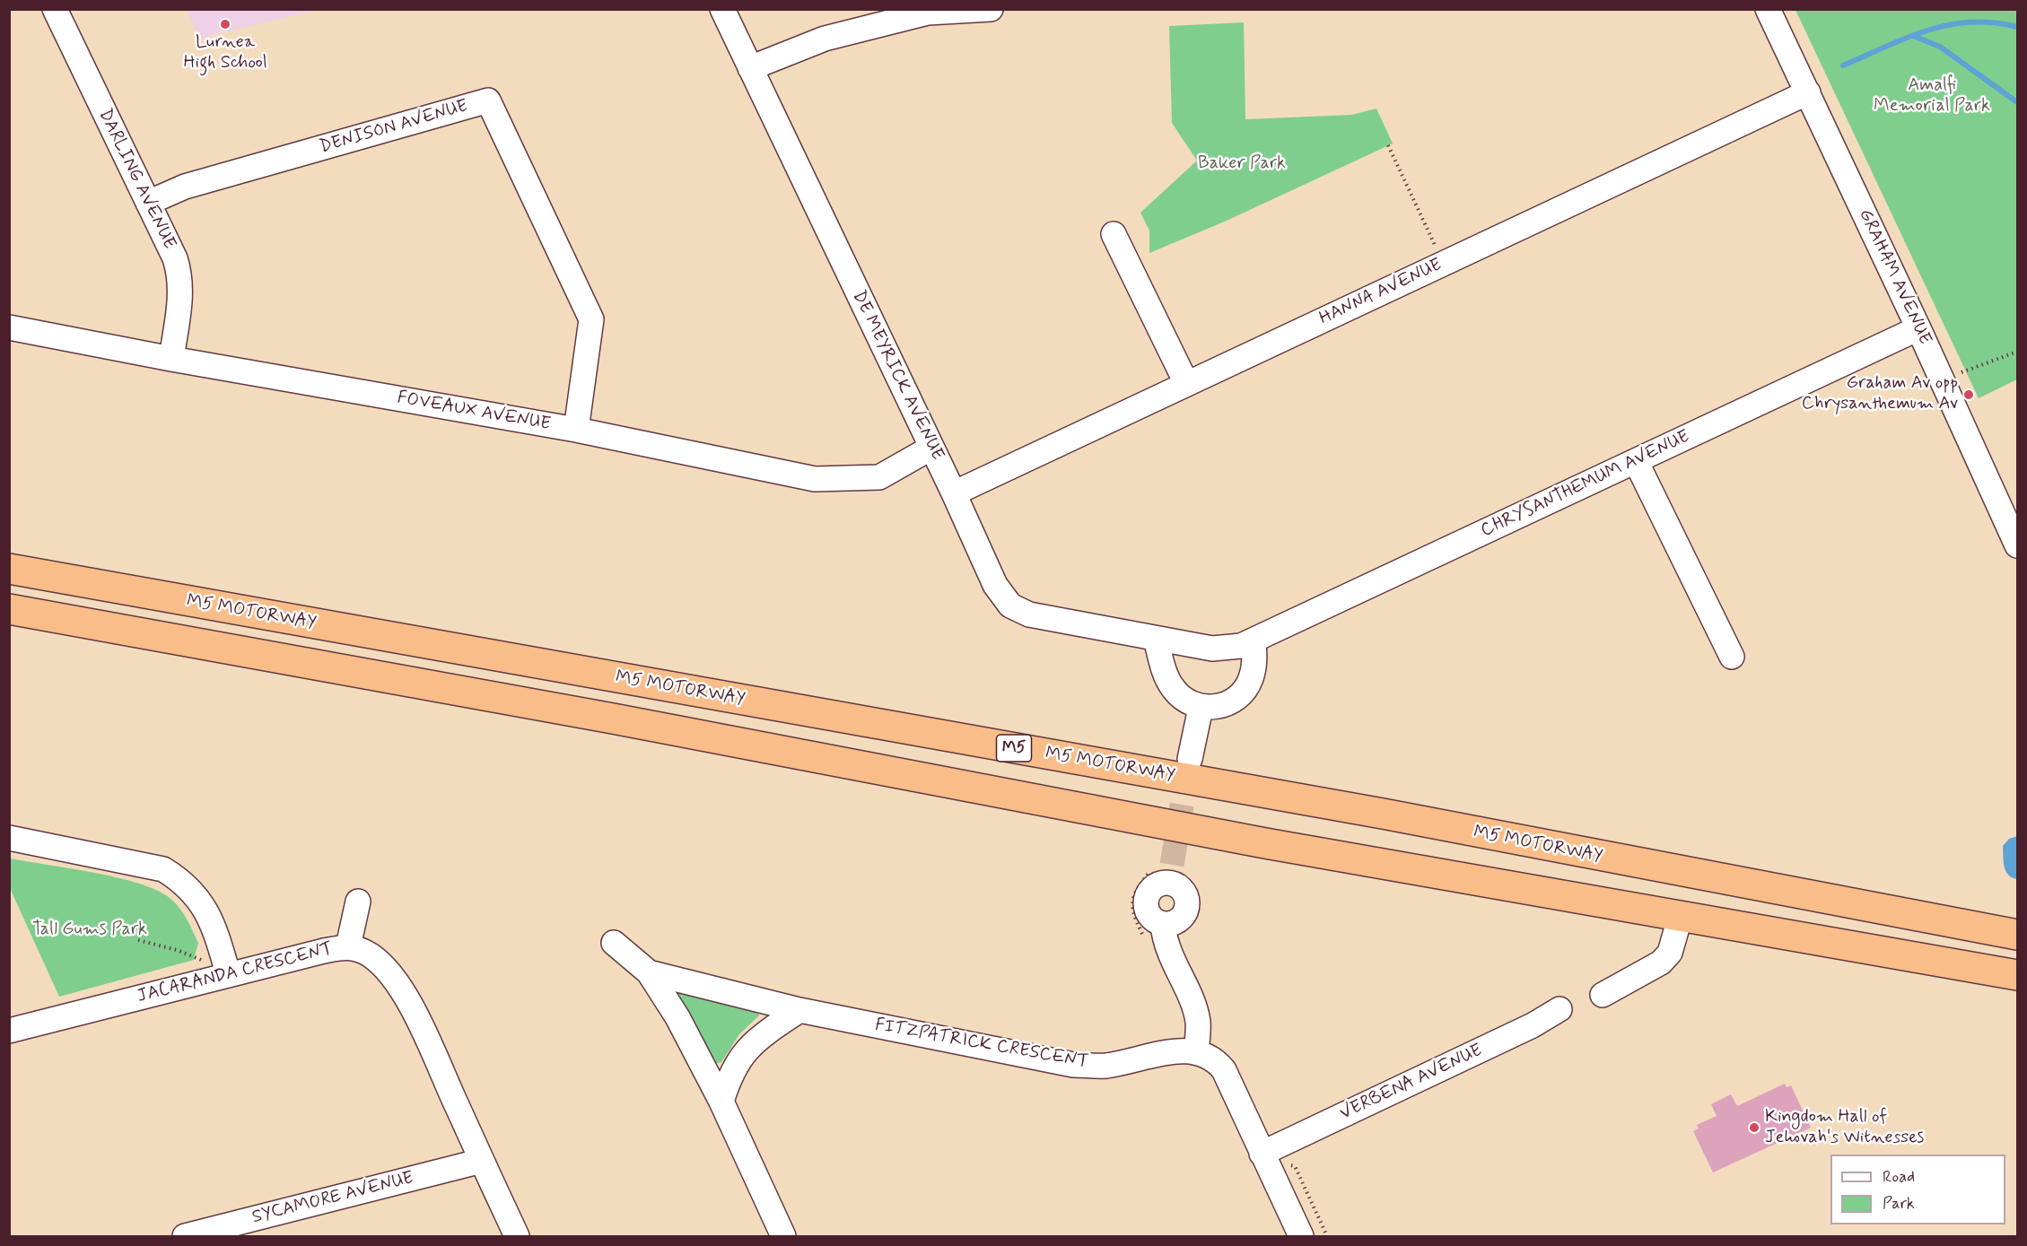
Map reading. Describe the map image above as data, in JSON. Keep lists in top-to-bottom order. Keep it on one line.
{"streets":{"highway":["M5 MOTORWAY","M5"],"street":["DENISON AVENUE","DARLING AVENUE","GRAHAM AVENUE","HANNA AVENUE","DE MEYRICK AVENUE","FOVEAUX AVENUE","CHRYSANTHEMUM AVENUE","JACARANDA CRESCENT","FITZPATRICK CRESCENT","VERBENA AVENUE","SYCAMORE AVENUE"]},"crossings":[["DENISON AVENUE","DARLING AVENUE"],["DENISON AVENUE","FOVEAUX AVENUE"],["DARLING AVENUE","FOVEAUX AVENUE"],["GRAHAM AVENUE","HANNA AVENUE"],["GRAHAM AVENUE","CHRYSANTHEMUM AVENUE"],["HANNA AVENUE","DE MEYRICK AVENUE"],["DE MEYRICK AVENUE","FOVEAUX AVENUE"],["DE MEYRICK AVENUE","CHRYSANTHEMUM AVENUE"],["JACARANDA CRESCENT","SYCAMORE AVENUE"]],"parks":["Amalfi Memorial Park","Baker Park","Tall Gums Park"],"places":["Lurnea High School","Graham Av opp Chrysanthemum Av","Kingdom Hall of Jehovah's Witnesses"],"legend":["Road","Park"]}
